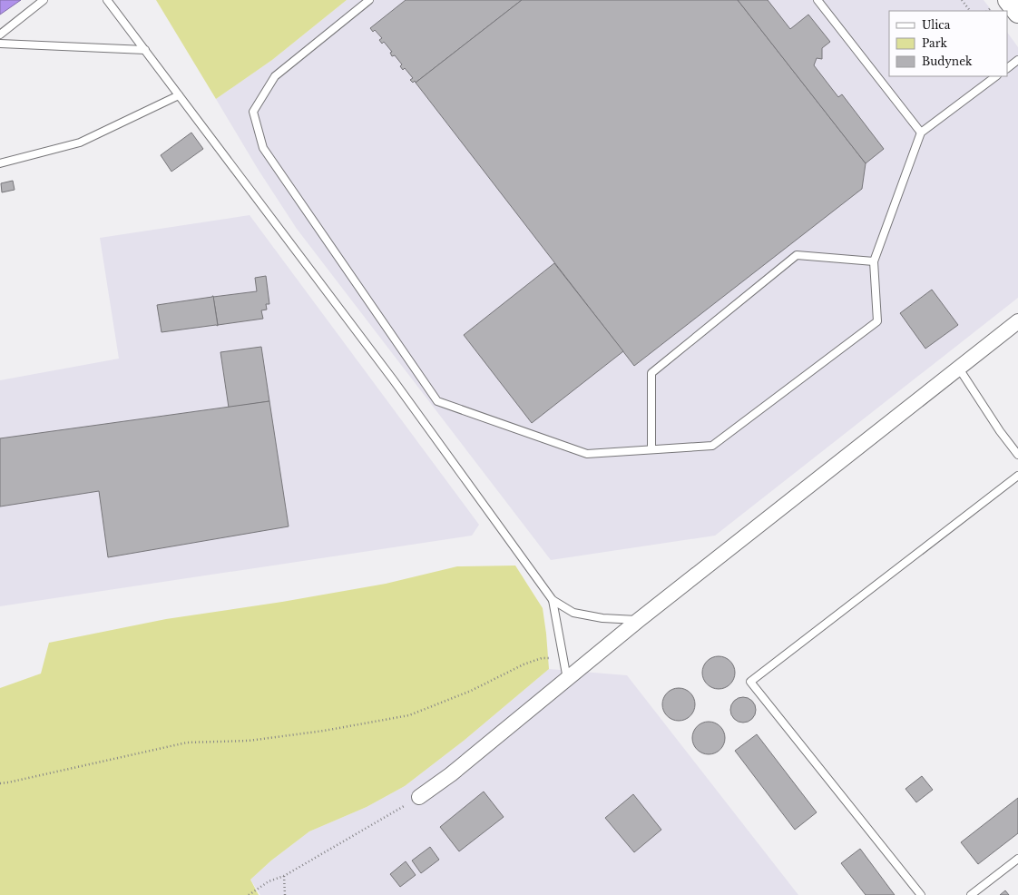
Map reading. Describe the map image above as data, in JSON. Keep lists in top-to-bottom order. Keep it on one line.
{"legend":["Ulica","Park","Budynek"]}
